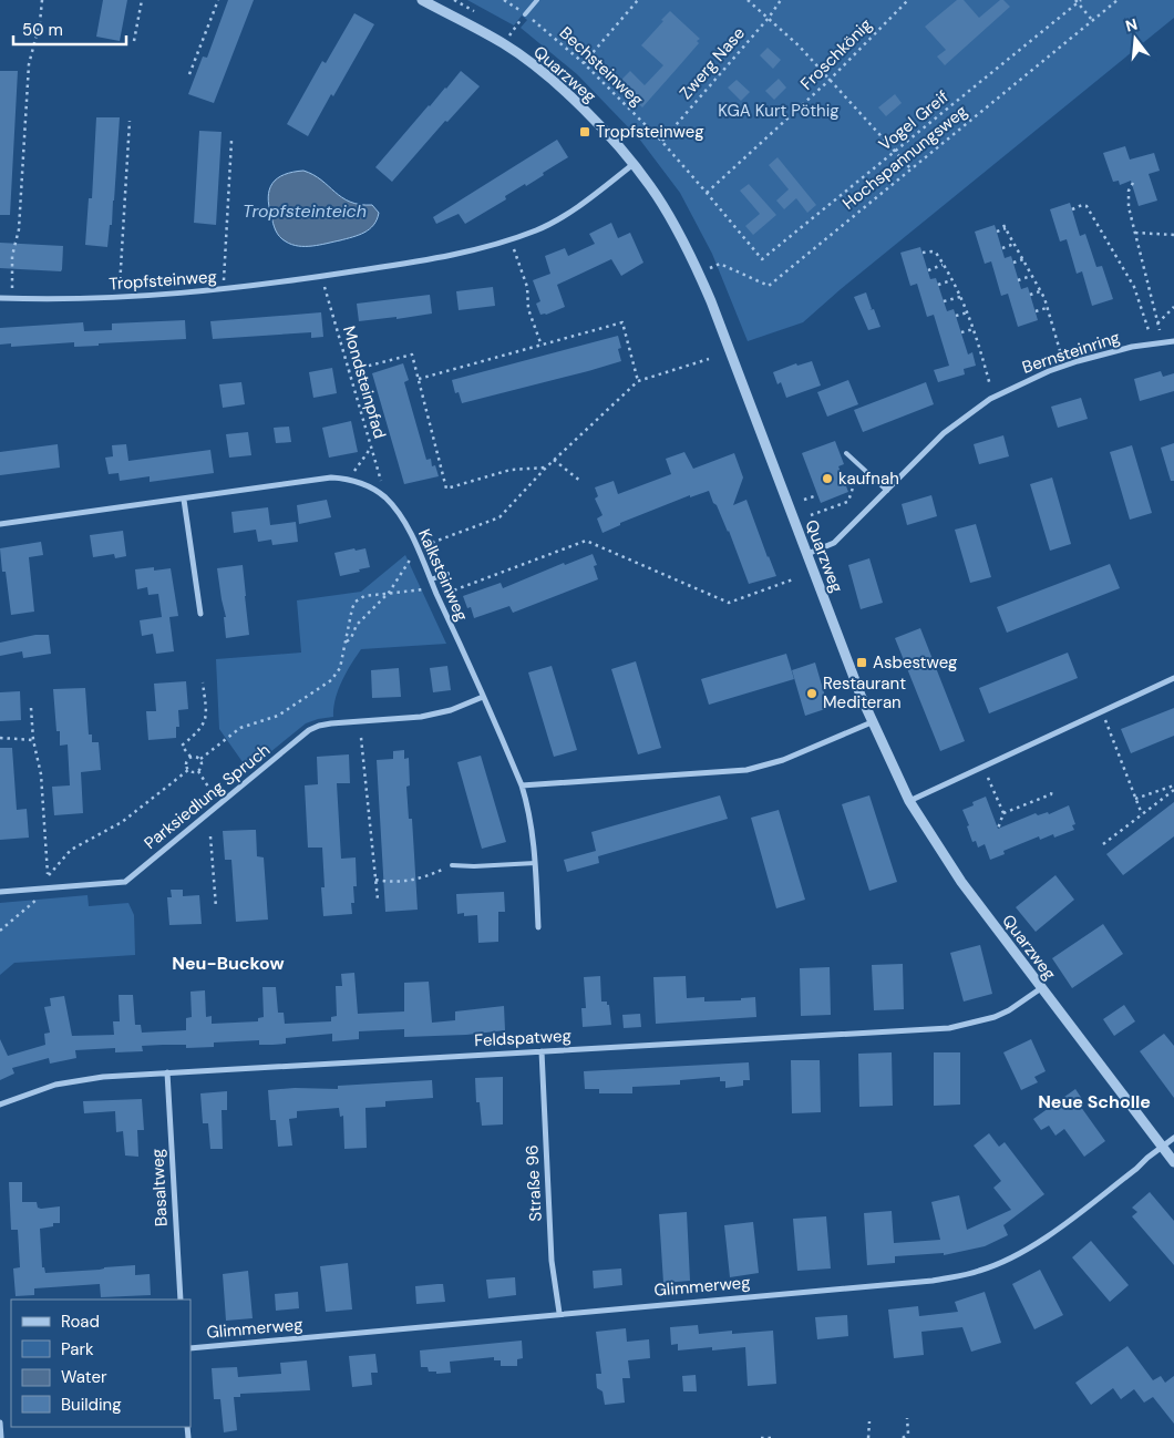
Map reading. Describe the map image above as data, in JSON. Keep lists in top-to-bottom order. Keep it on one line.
{"streets":{"street":["Quarzweg","Tropfsteinweg","Bernsteinring","Kalksteinweg","Parksiedlung Spruch","Feldspatweg","Straße 96","Basaltweg","Glimmerweg"],"path":["Froschkönig","Zwerg Nase","Bechsteinweg","Vogel Greif","Hochspannungsweg","Mondsteinpfad"]},"crossings":[["Froschkönig","Bechsteinweg"],["Zwerg Nase","Bechsteinweg"],["Bechsteinweg","Vogel Greif"],["Quarzweg","Hochspannungsweg"],["Quarzweg","Tropfsteinweg"],["Quarzweg","Bernsteinring"],["Quarzweg","Feldspatweg"],["Quarzweg","Glimmerweg"],["Kalksteinweg","Parksiedlung Spruch"],["Feldspatweg","Straße 96"],["Feldspatweg","Basaltweg"],["Straße 96","Glimmerweg"]],"districts":["Neu-Buckow","Neue Scholle"],"water":["Tropfsteinteich"],"parks":["KGA Kurt Pöthig"],"places":{"transit":["Tropfsteinweg","Asbestweg"],"other":["kaufnah","Restaurant Mediteran"]},"legend":["Road","Park","Water","Building"],"scale_bar":"50 m","north":"top"}
